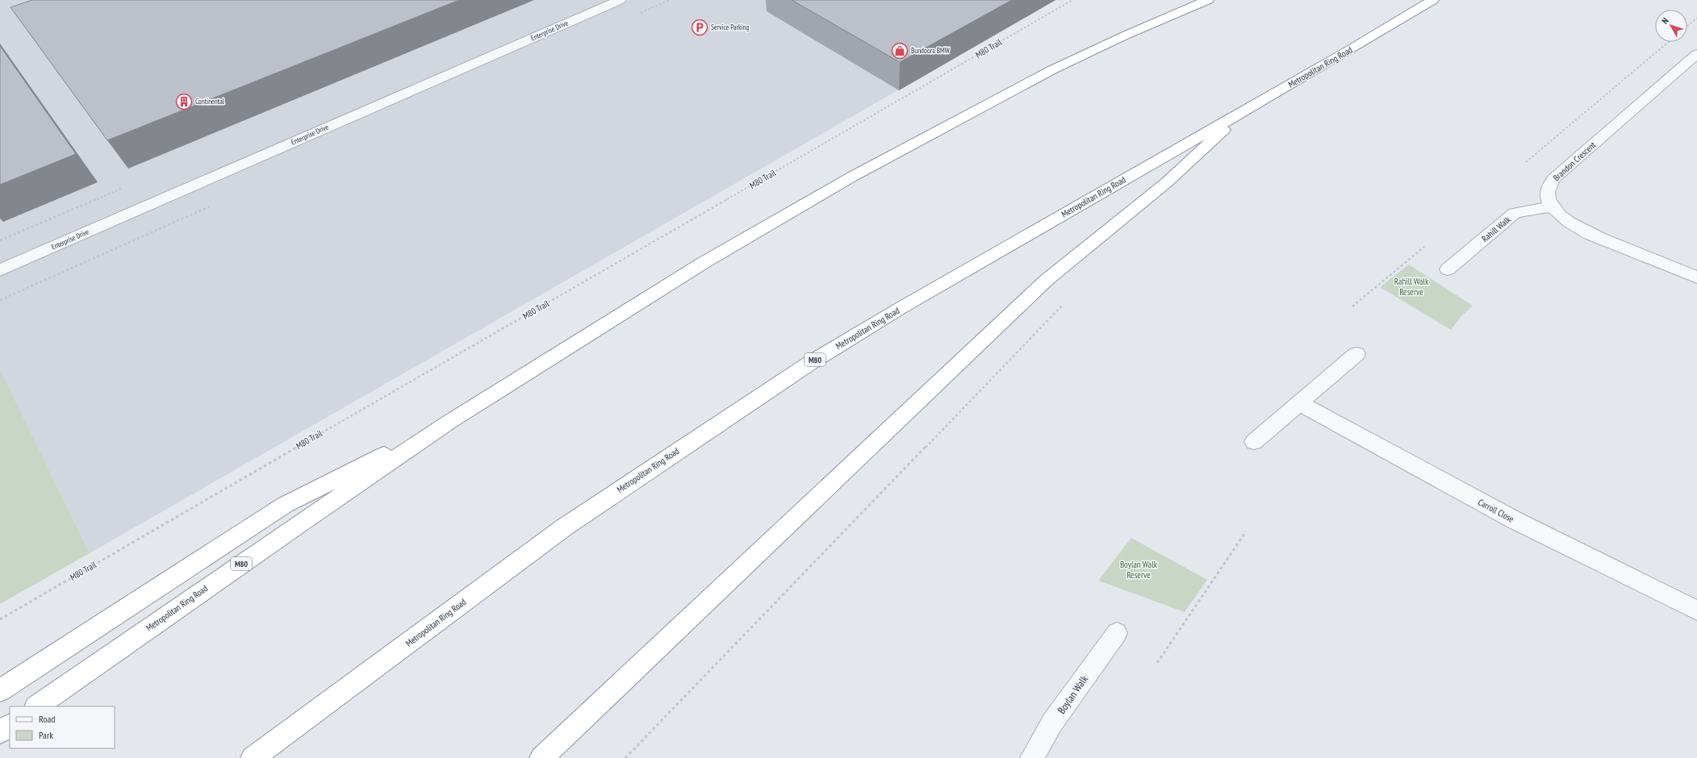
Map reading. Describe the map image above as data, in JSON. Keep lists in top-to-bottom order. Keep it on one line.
{"streets":{"highway":["Metropolitan Ring Road","M80"],"street":["Enterprise Drive","Brandon Crescent","Rahill Walk","Carroll Close","Boylan Walk"],"path":["M80 Trail"]},"crossings":[["Brandon Crescent","Rahill Walk"]],"parks":["Rahill Walk Reserve","Boylan Walk Reserve"],"places":{"parking":["Service Parking"],"shop":["Bundoora BMW"],"building":["Continental"]},"legend":["Road","Park"],"north":"top left"}
